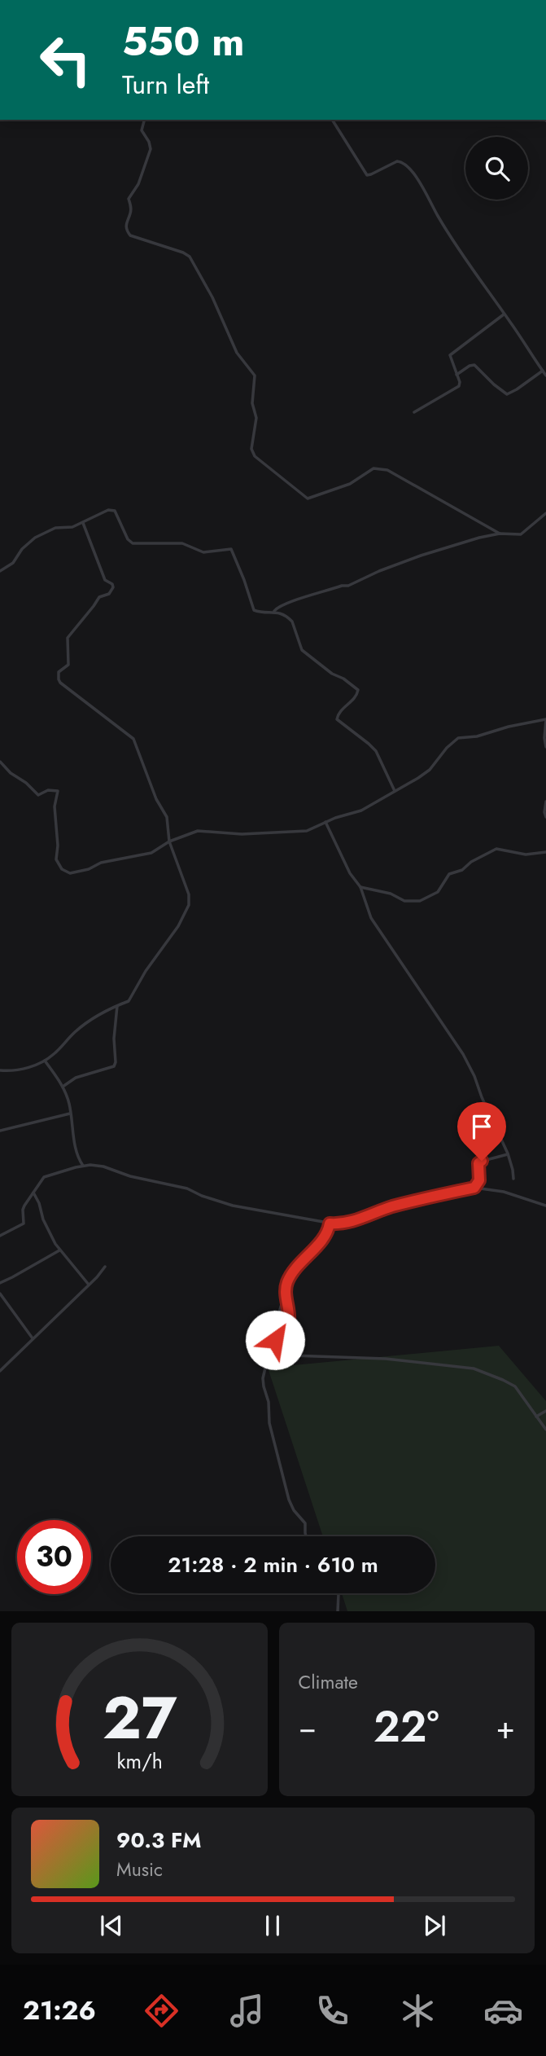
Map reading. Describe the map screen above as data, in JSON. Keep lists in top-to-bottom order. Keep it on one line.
{"page":{"turn":["550 m","Turn left"],"limit":"30","trip":"21:28 · 2 min · 610 m","tile":"Climate","heat":["−","22°","+"],"song":["90.3 FM","Music"],"tabs":"21:26","gauge":["27","km/h"]}}
